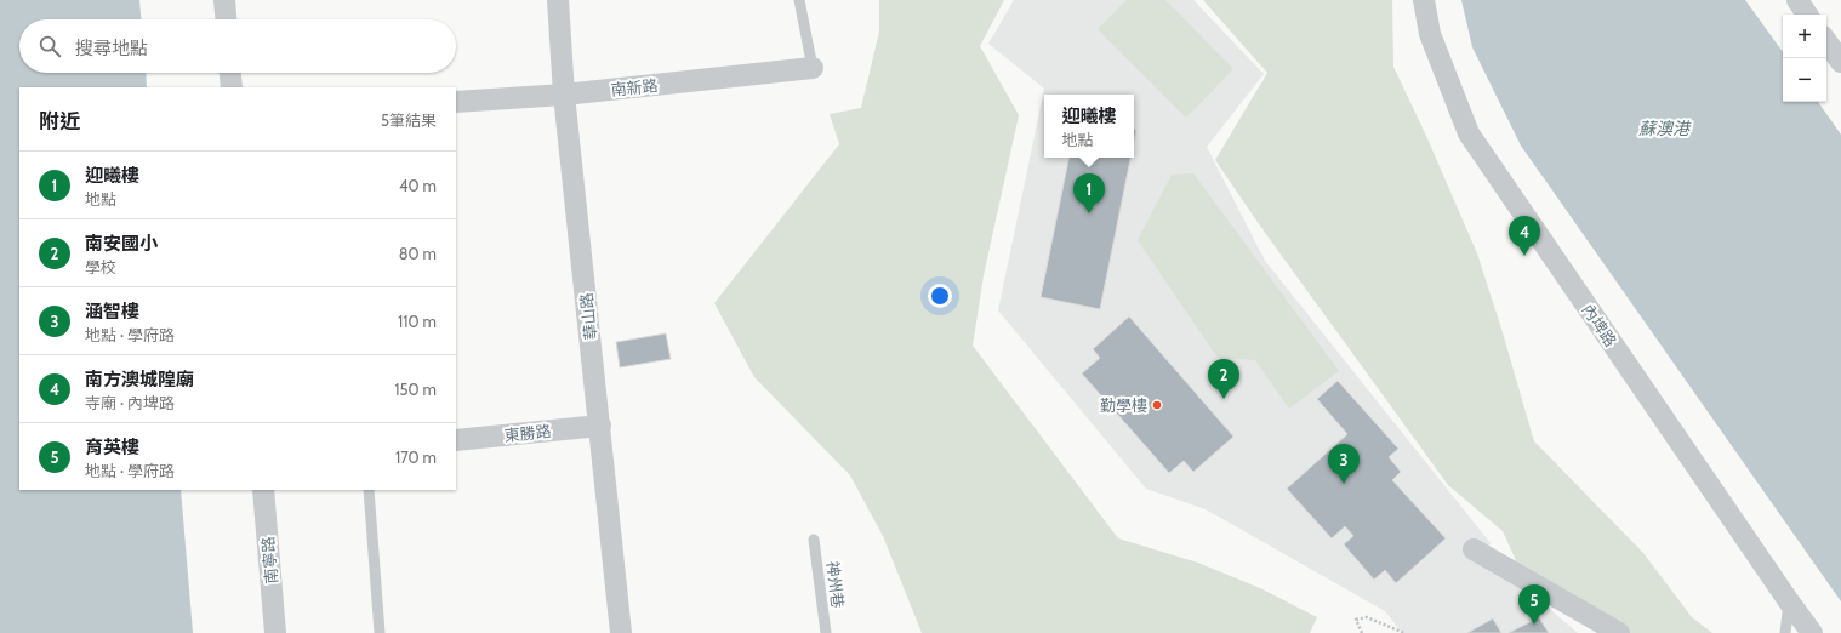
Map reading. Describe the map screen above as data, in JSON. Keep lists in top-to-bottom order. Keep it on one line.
{"streets":{"street":["南新路","華山路","內埤路","東勝路","南寧路"],"lane":["神州巷"]},"crossings":[["南新路","華山路"],["華山路","東勝路"]],"water":["蘇澳港"],"places":["勤學樓"],"page":{"map_buttons":["+","−"],"search":"搜尋地點","heading":["附近","5筆結果"],"popup":["迎曦樓","地點"],"list":[{"mark":"1","name":"迎曦樓","note":"地點","value":"40 m"},{"mark":"2","name":"南安國小","note":"學校","value":"80 m"},{"mark":"3","name":"涵智樓","note":"地點 · 學府路","value":"110 m"},{"mark":"4","name":"南方澳城隍廟","note":"寺廟 · 內埤路","value":"150 m"},{"mark":"5","name":"育英樓","note":"地點 · 學府路","value":"170 m"}],"pins":["1","4","2","3","5"]}}
